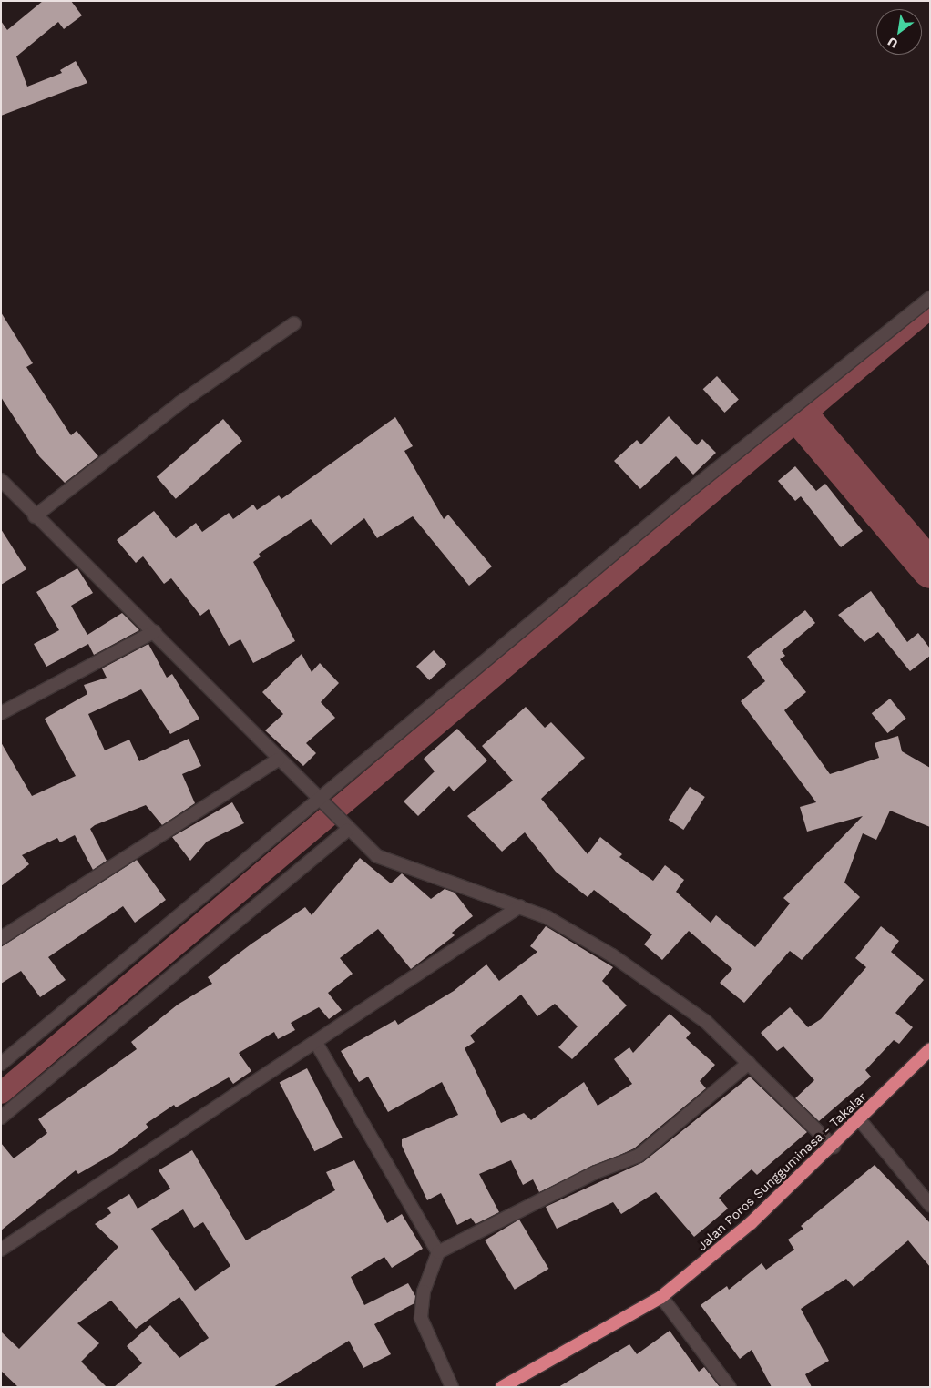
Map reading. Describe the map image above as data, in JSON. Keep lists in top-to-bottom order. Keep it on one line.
{"streets":{"highway":["Jalan Poros Sungguminasa - Takalar"]},"north":"bottom left"}
